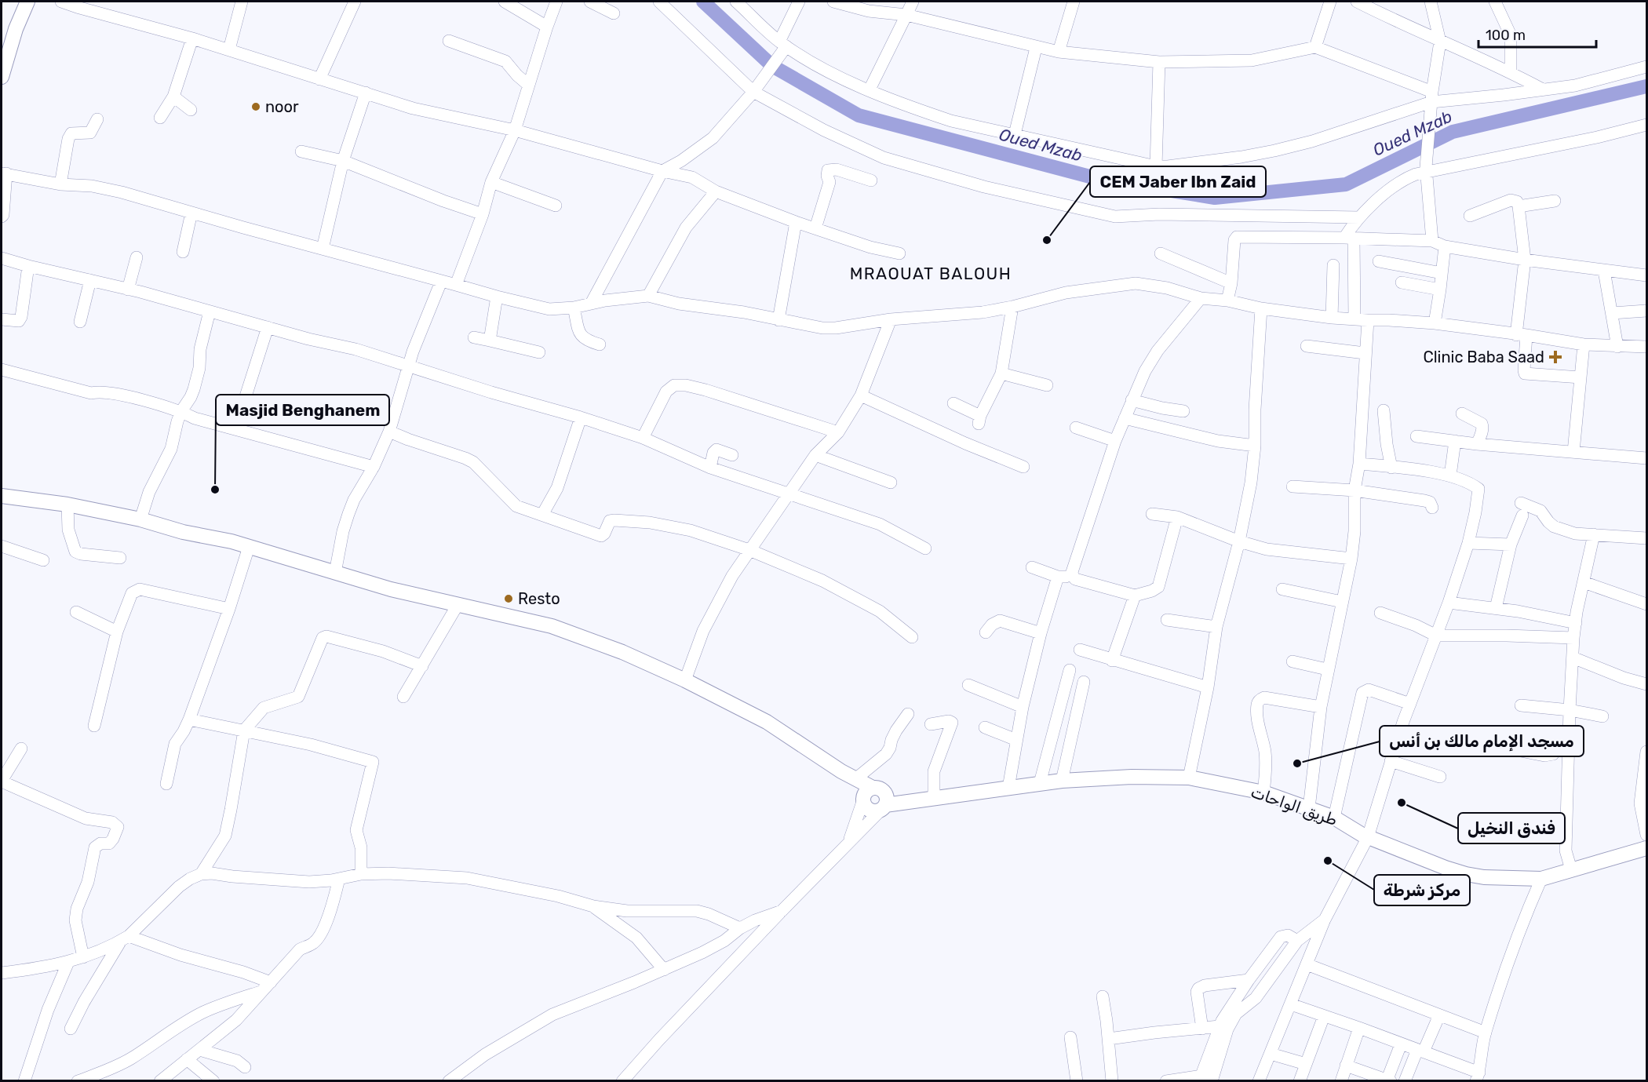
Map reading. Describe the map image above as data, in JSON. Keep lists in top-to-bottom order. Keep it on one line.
{"streets":{"main road":["طريق الواحات"]},"districts":["MRAOUAT BALOUH"],"water":["Oued Mzab"],"places":{"other":["noor","CEM Jaber Ibn Zaid","Masjid Benghanem","Resto","مسجد الإمام مالك بن أنس","فندق النخيل","مركز شرطة"],"health":["Clinic Baba Saad"]},"scale_bar":"100 m"}
